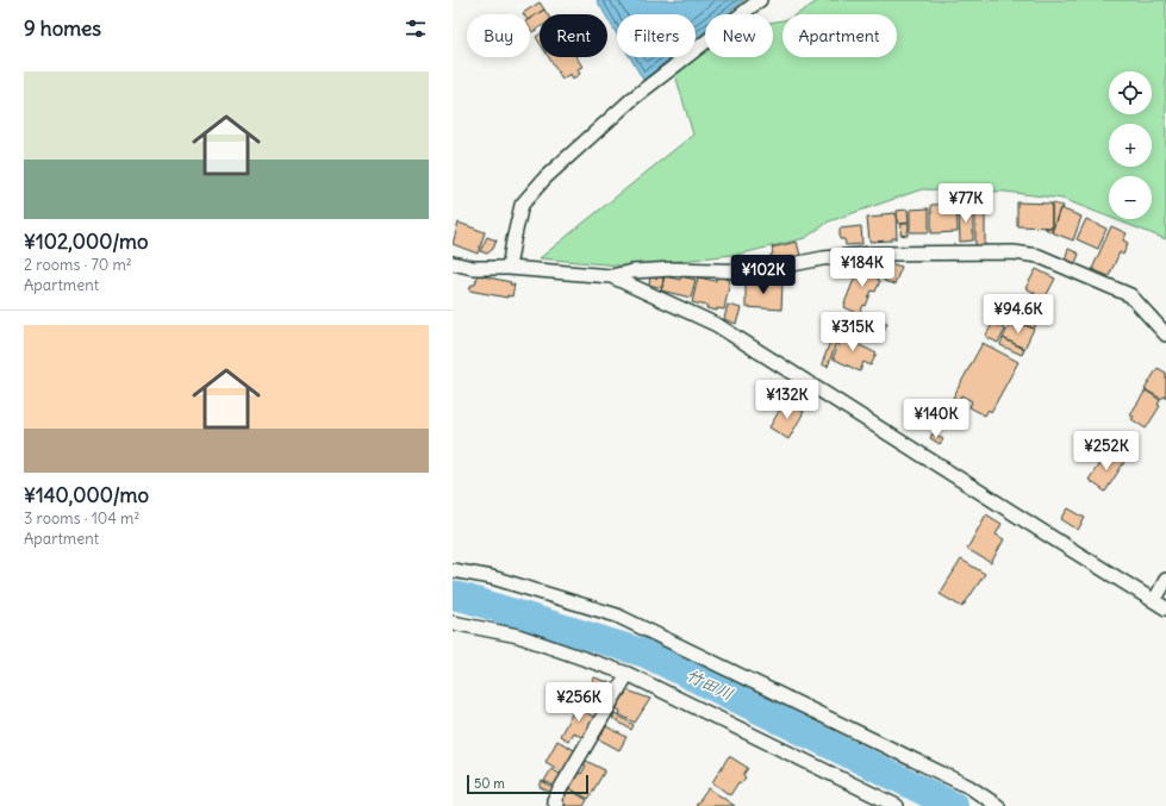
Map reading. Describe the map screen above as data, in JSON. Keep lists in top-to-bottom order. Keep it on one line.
{"water":["竹田川"],"scale_bar":"50 m","page":{"heading":"9 homes","chip":["Buy","Rent","Filters","New","Apartment"],"list":[{"name":"¥102,000/mo","note":"2 rooms · 70 m² · Apartment"},{"name":"¥140,000/mo","note":"3 rooms · 104 m² · Apartment"}],"map_buttons":["+","−"],"price":["¥77K","¥184K","¥102K","¥94.6K","¥315K","¥132K","¥140K","¥252K","¥256K"],"scale":"50 m"}}
